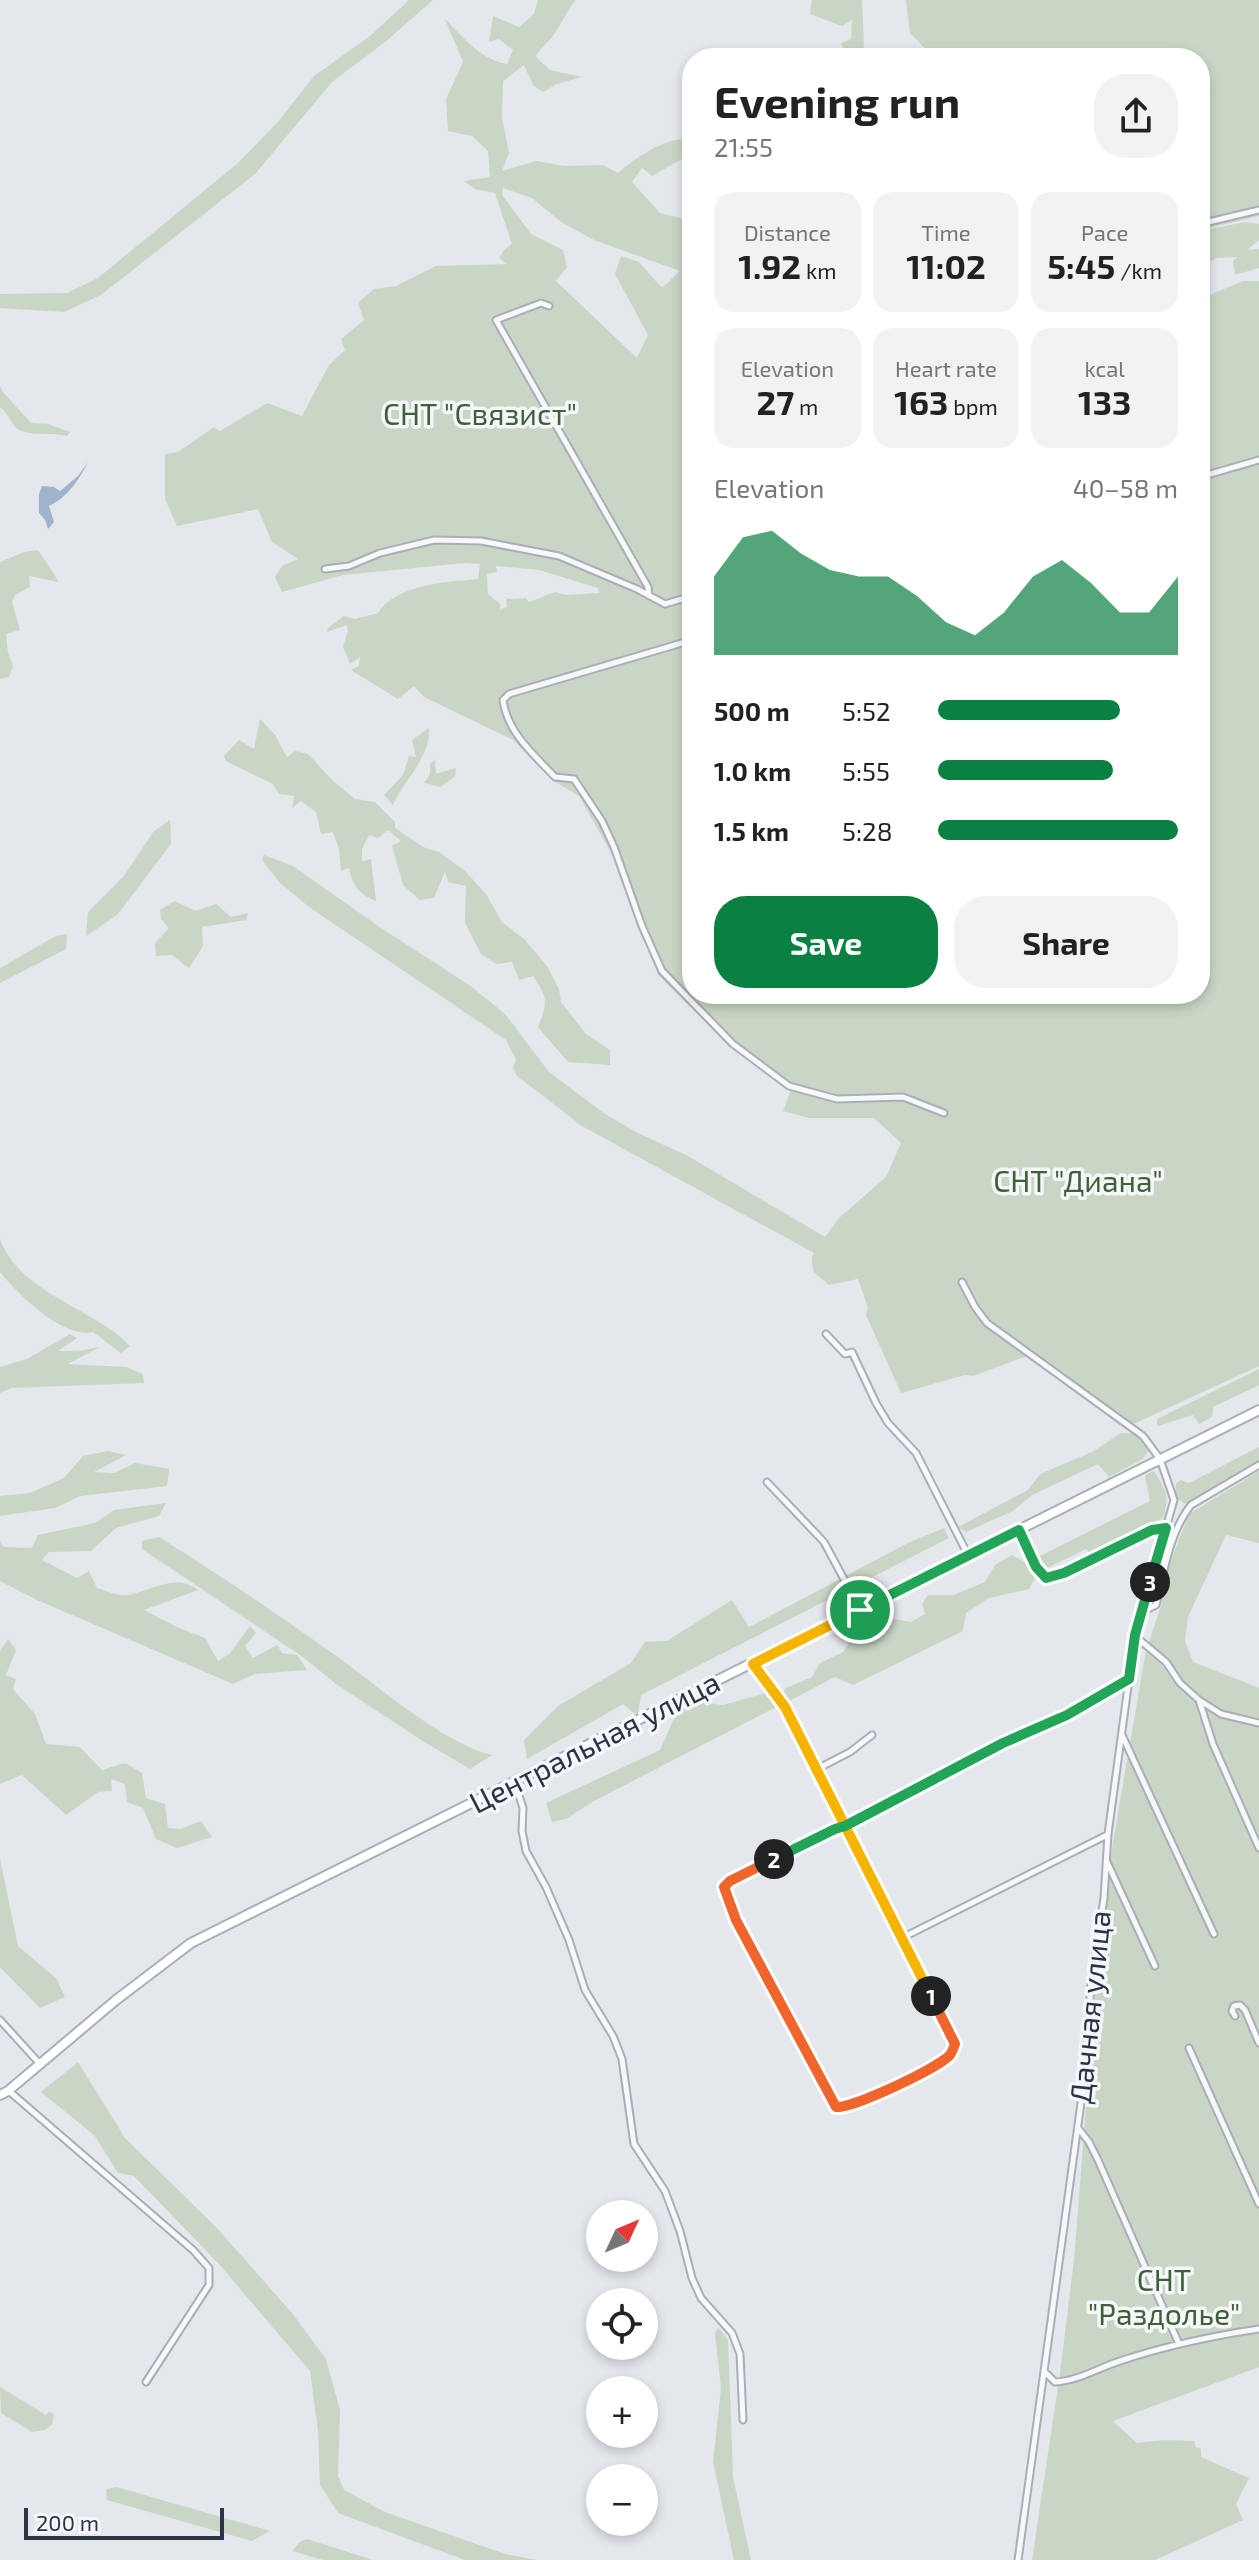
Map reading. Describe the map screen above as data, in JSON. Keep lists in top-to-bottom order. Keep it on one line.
{"streets":{"street":["Центральная улица","Дачная улица"]},"crossings":[["Центральная улица","Дачная улица"]],"parks":["СНТ \"Связист\"","СНТ \"Диана\"","СНТ \"Раздолье\""],"scale_bar":"200 m","north":"top right","page":{"heading":["Evening run","21:55"],"stats":[["Distance","1.92 km"],["Time","11:02"],["Pace","5:45 /km"],["Elevation","27 m"],["Heart rate","163 bpm"],["kcal","133"]],"chart":["Elevation","40–58 m"],"list":[{"name":"500 m","note":"5:52"},{"name":"1.0 km","note":"5:55"},{"name":"1.5 km","note":"5:28"}],"buttons":["Save","Share"],"pins":["3","2","1"],"map_buttons":["+","−"],"scale":"200 m"}}
